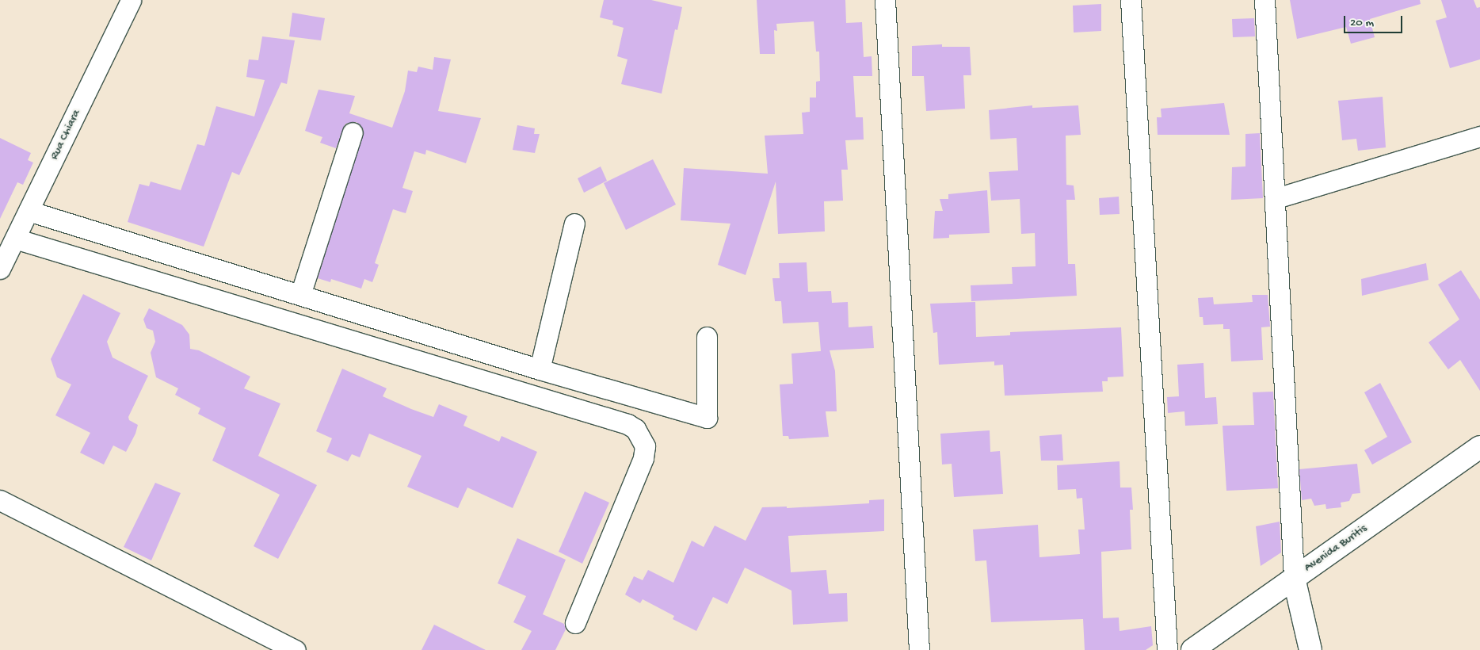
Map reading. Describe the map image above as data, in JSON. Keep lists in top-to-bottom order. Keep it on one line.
{"streets":{"street":["Rua Chiara","Avenida Buritis"]},"scale_bar":"20 m"}
